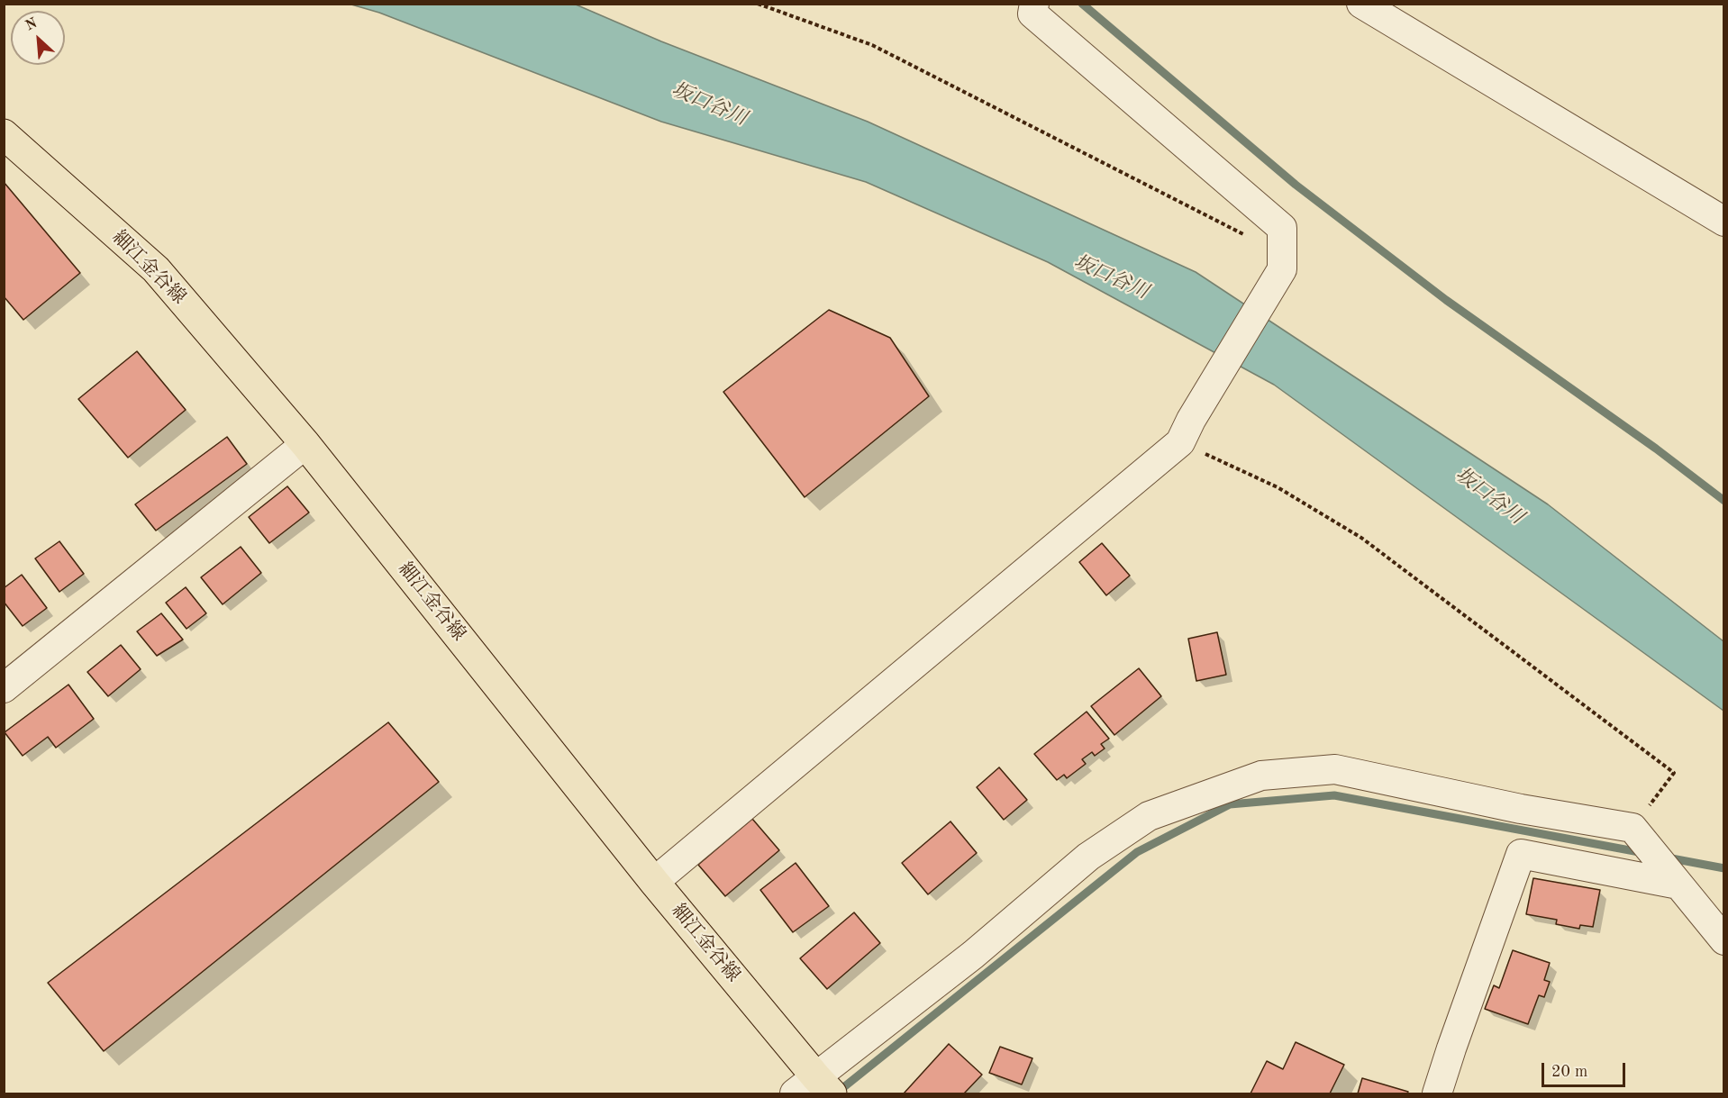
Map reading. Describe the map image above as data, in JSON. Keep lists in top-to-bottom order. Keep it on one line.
{"streets":{"main road":["細江金谷線"]},"water":["坂口谷川"],"scale_bar":"20 m","north":"top left"}
